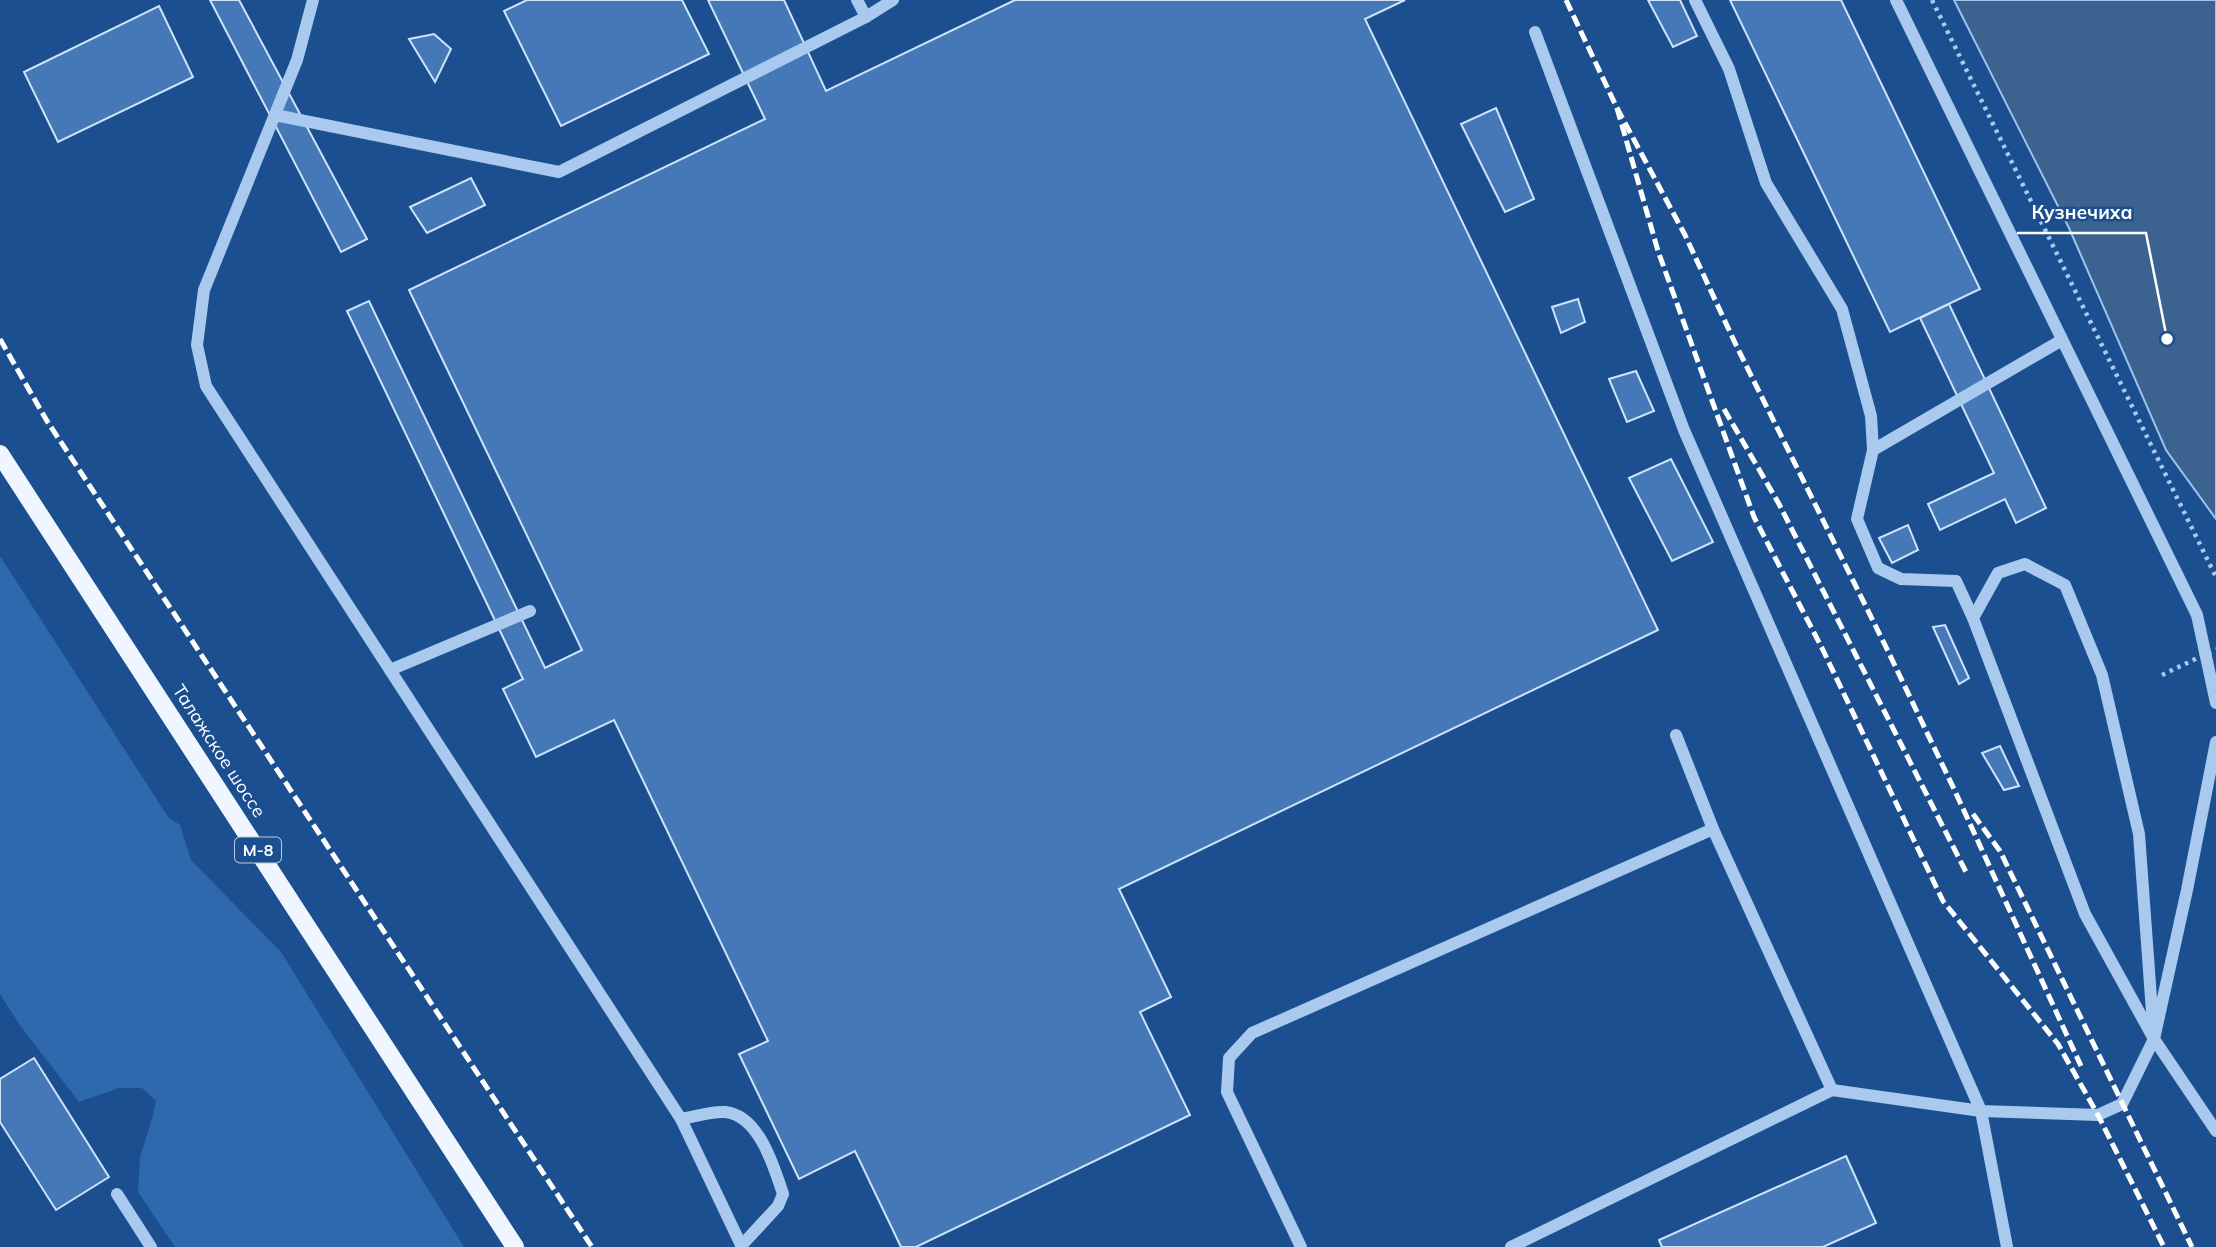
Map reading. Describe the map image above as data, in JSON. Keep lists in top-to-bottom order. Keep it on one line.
{"streets":{"main road":["Талажское шоссе","М-8"]},"places":["Кузнечиха"]}
